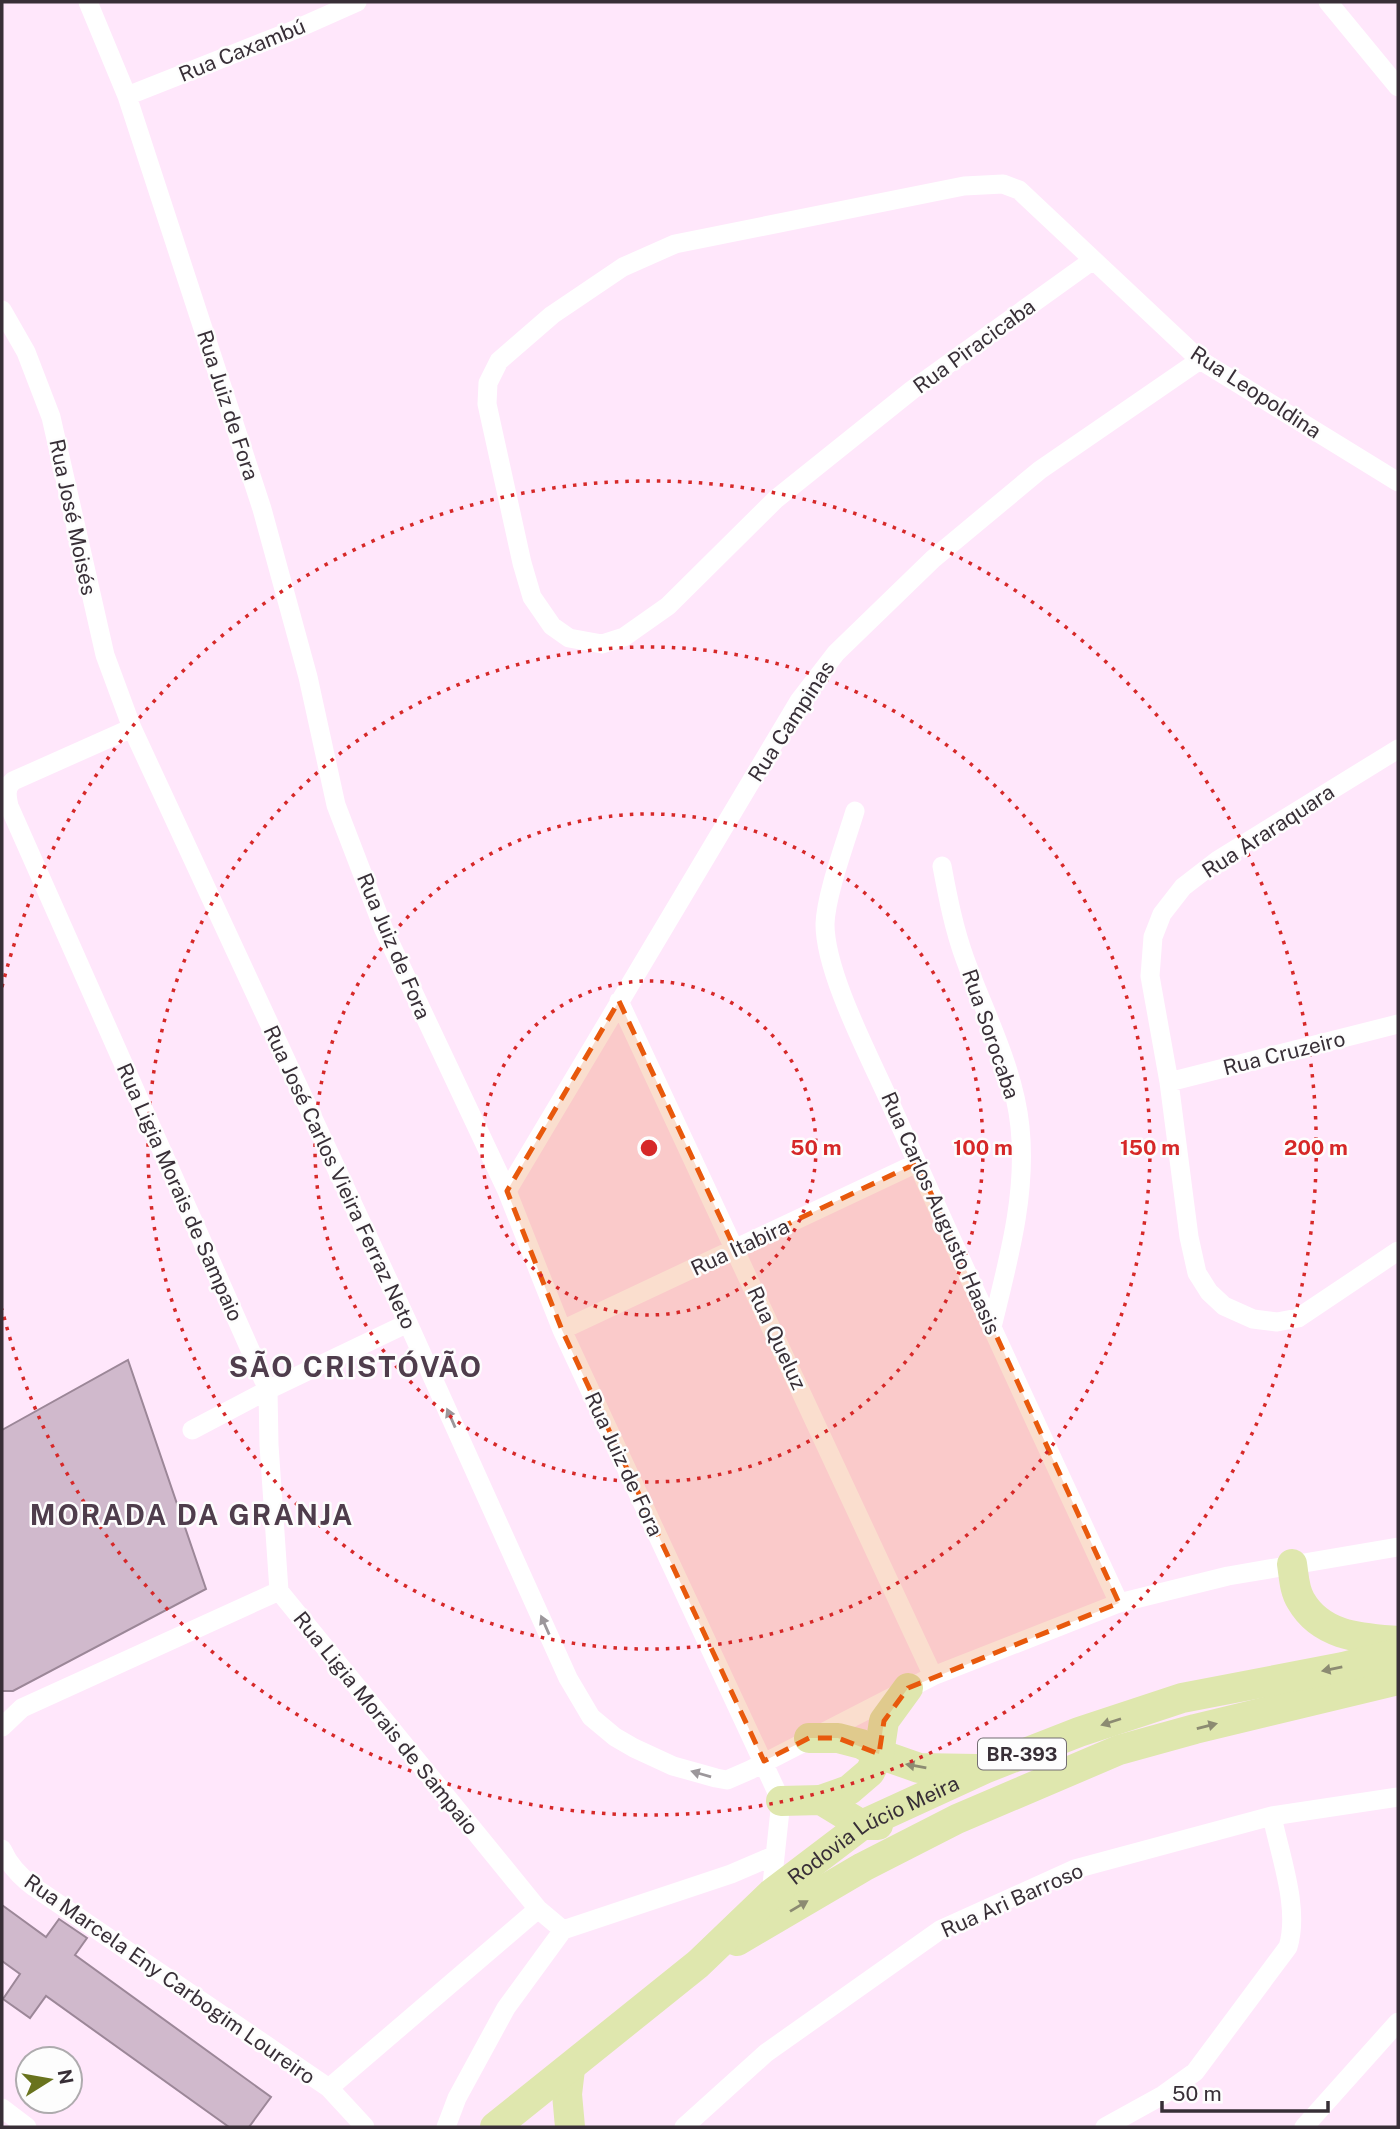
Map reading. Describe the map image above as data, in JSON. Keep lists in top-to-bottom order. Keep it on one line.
{"streets":{"main road":["BR-393","Rodovia Lúcio Meira"],"street":["Rua Caxambú","Rua Piracicaba","Rua Leopoldina","Rua Juiz de Fora","Rua José Moisés","Rua Campinas","Rua Araraquara","Rua Sorocaba","Rua Cruzeiro","Rua José Carlos Vieira Ferraz Neto","Rua Ligia Morais de Sampaio","Rua Carlos Augusto Haasis","Rua Itabira","Rua Queluz","Rua Ari Barroso","Rua Marcela Eny Carbogim Loureiro"]},"crossings":[["Rua Caxambú","Rua Juiz de Fora"],["Rua Piracicaba","Rua Leopoldina"],["Rua Leopoldina","Rua Campinas"],["Rua Juiz de Fora","Rua Campinas"],["Rua Juiz de Fora","Rua José Carlos Vieira Ferraz Neto"],["Rua Juiz de Fora","Rua Itabira"],["Rua Juiz de Fora","Rodovia Lúcio Meira"],["Rua José Moisés","Rua José Carlos Vieira Ferraz Neto"],["Rua José Moisés","Rua Ligia Morais de Sampaio"],["Rua Campinas","Rua Queluz"],["Rua Araraquara","Rua Cruzeiro"],["Rua Sorocaba","Rua Carlos Augusto Haasis"],["Rua José Carlos Vieira Ferraz Neto","Rua Ligia Morais de Sampaio"],["Rua José Carlos Vieira Ferraz Neto","Rua Carlos Augusto Haasis"],["Rua José Carlos Vieira Ferraz Neto","Rua Queluz"],["Rua Ligia Morais de Sampaio","Rua Marcela Eny Carbogim Loureiro"],["Rua Carlos Augusto Haasis","Rua Itabira"],["Rua Itabira","Rua Queluz"]],"districts":["SÃO CRISTÓVÃO","MORADA DA GRANJA"],"scale_bar":"50 m","north":"right","rings":["50 m","100 m","150 m","200 m"]}
